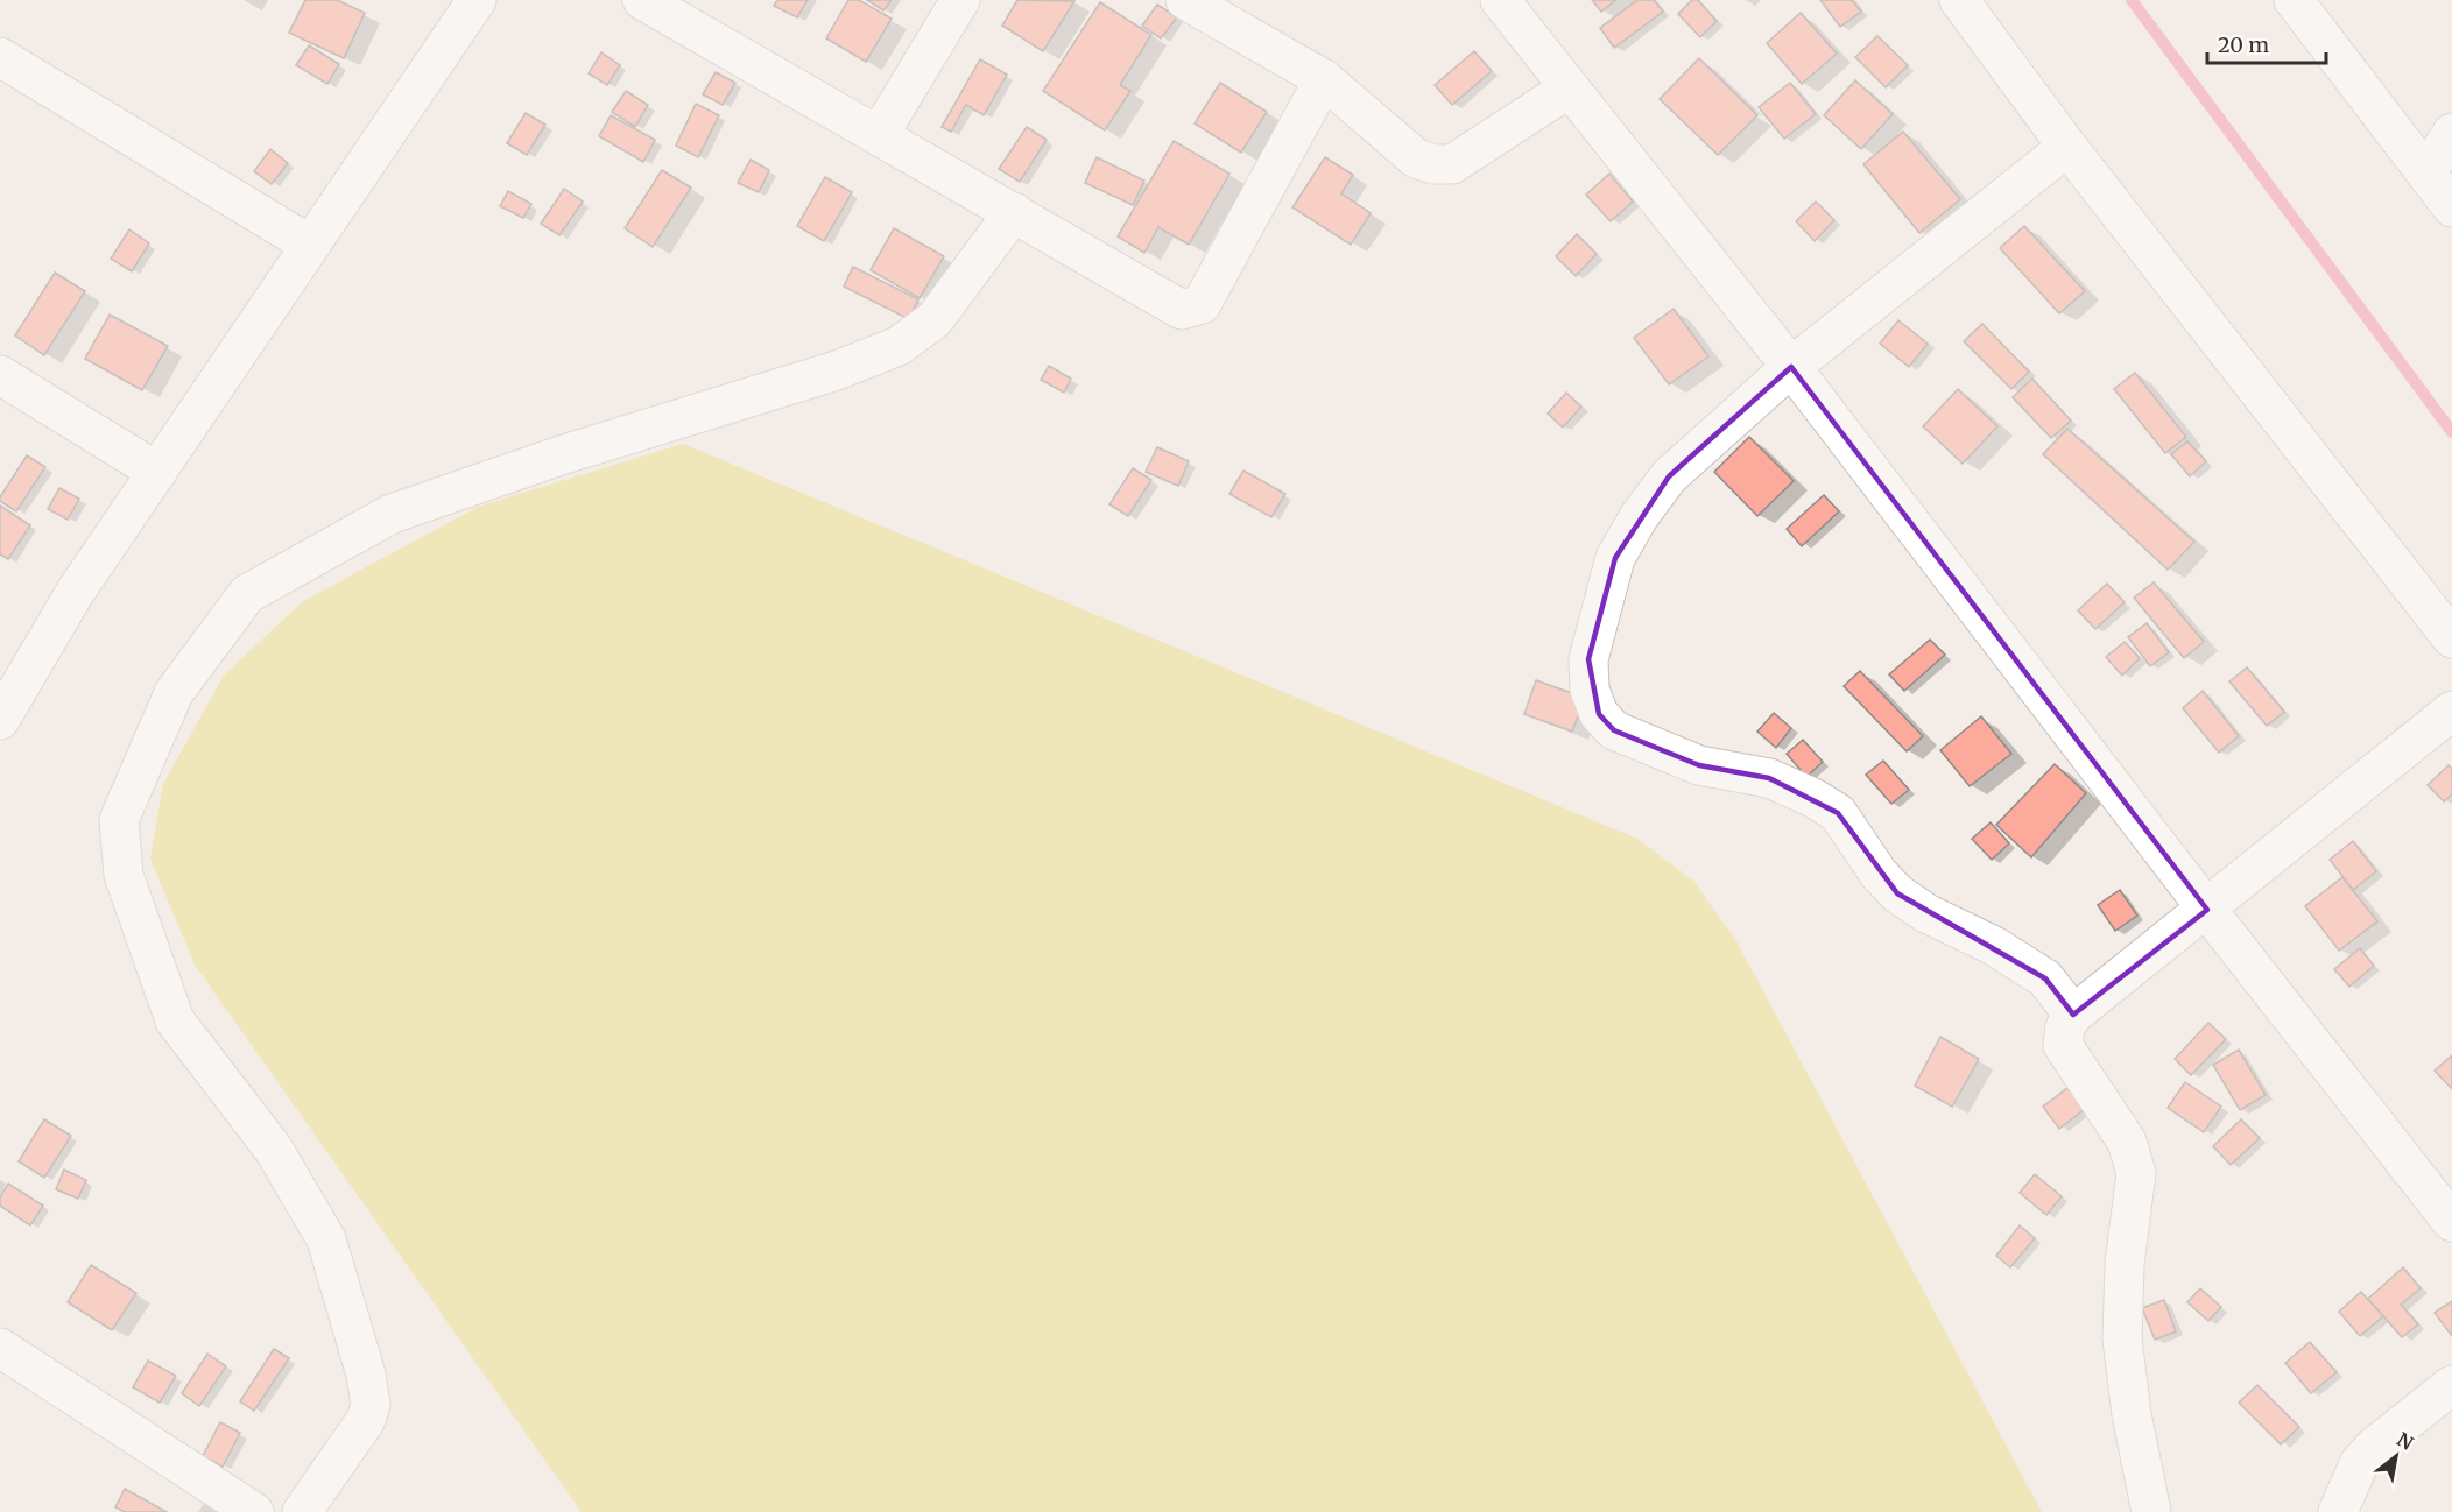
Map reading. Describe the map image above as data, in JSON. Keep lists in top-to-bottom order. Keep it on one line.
{"scale_bar":"20 m","north":"top right"}
